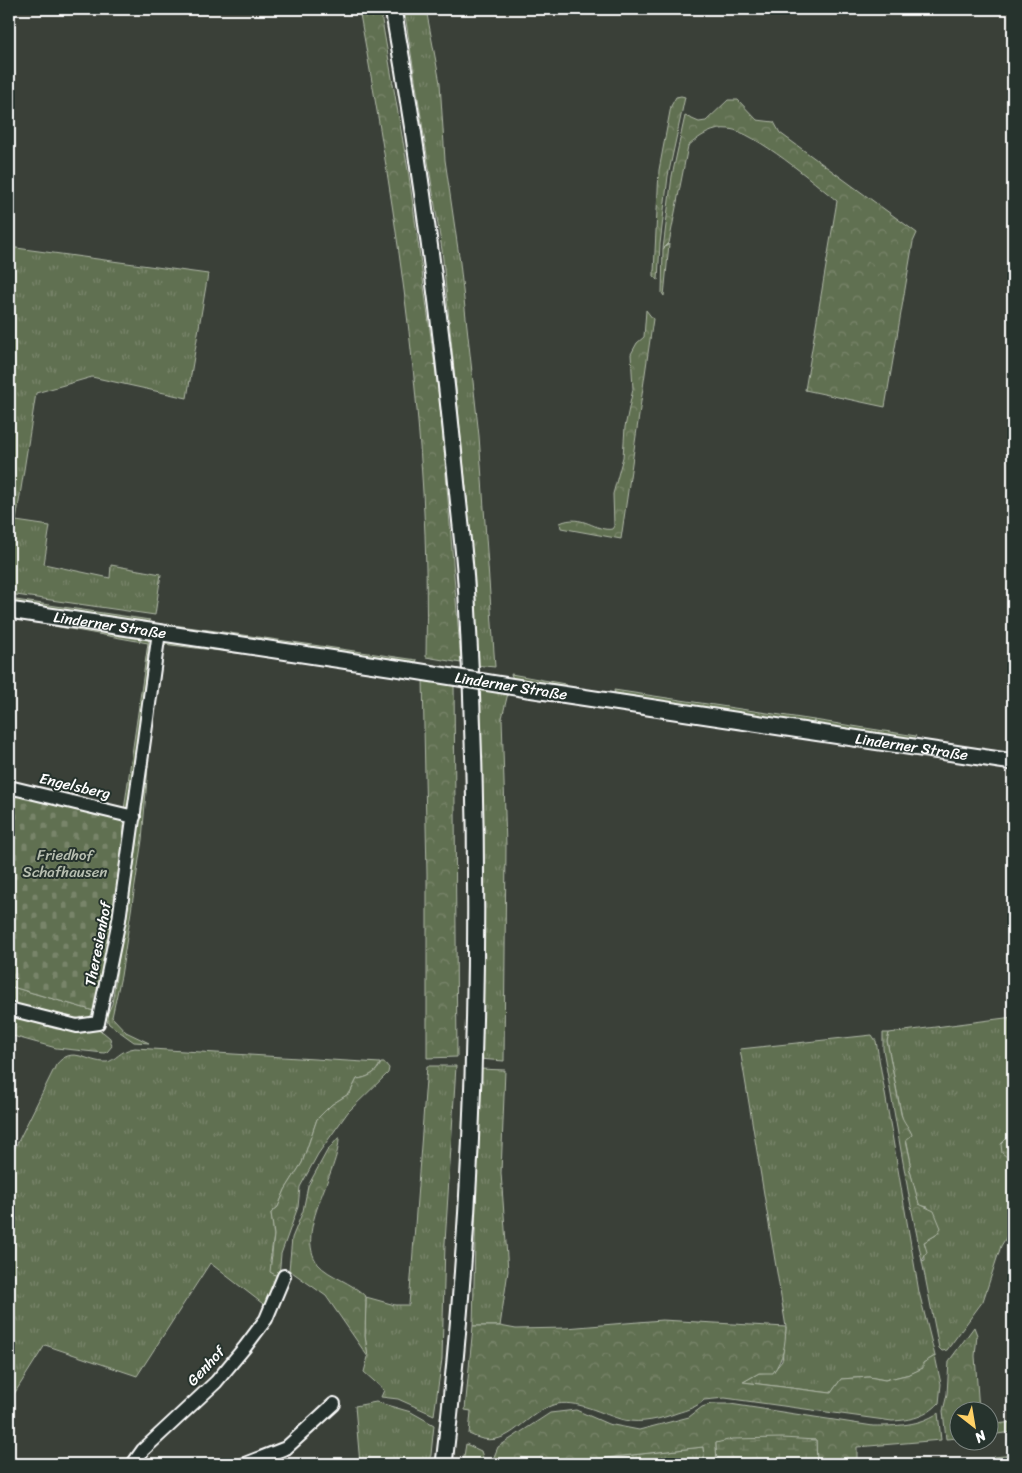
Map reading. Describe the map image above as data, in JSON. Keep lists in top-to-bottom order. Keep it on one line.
{"streets":{"main road":["Linderner Straße"],"street":["Engelsberg","Theresienhof","Genhof"]},"crossings":[["Linderner Straße","Theresienhof"],["Engelsberg","Theresienhof"]],"parks":["Friedhof Schafhausen"],"north":"bottom right"}
